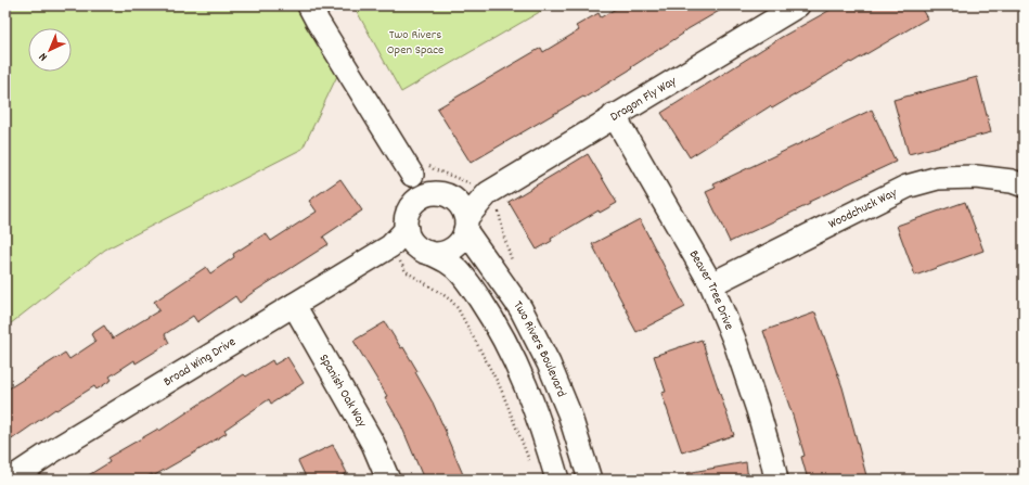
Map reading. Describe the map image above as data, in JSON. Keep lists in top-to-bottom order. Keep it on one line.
{"streets":{"street":["Dragon Fly Way","Woodchuck Way","Beaver Tree Drive","Two Rivers Boulevard","Broad Wing Drive","Spanish Oak Way"]},"crossings":[["Dragon Fly Way","Beaver Tree Drive"],["Dragon Fly Way","Two Rivers Boulevard"],["Dragon Fly Way","Broad Wing Drive"],["Woodchuck Way","Beaver Tree Drive"],["Two Rivers Boulevard","Broad Wing Drive"],["Broad Wing Drive","Spanish Oak Way"]],"parks":["Two Rivers Open Space"],"north":"bottom left"}
